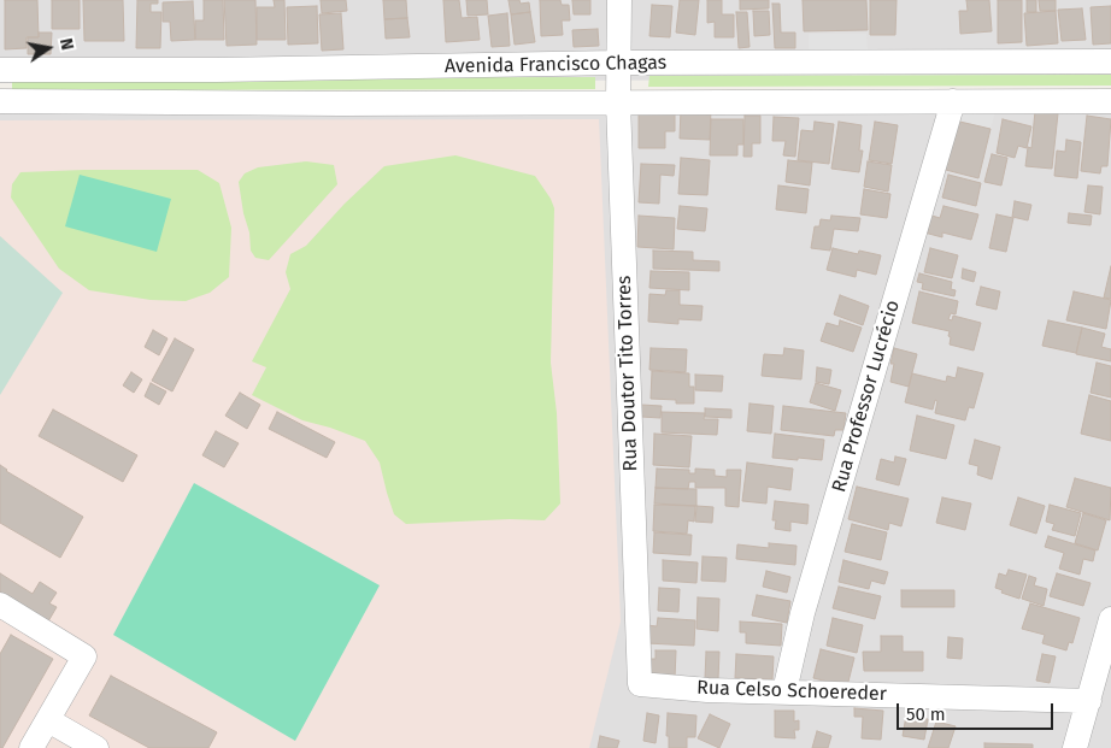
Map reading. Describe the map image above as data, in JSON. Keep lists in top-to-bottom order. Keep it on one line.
{"streets":{"street":["Avenida Francisco Chagas","Rua Doutor Tito Torres","Rua Professor Lucrécio","Rua Celso Schoereder"]},"crossings":[["Avenida Francisco Chagas","Rua Doutor Tito Torres"],["Avenida Francisco Chagas","Rua Professor Lucrécio"],["Rua Doutor Tito Torres","Rua Celso Schoereder"],["Rua Professor Lucrécio","Rua Celso Schoereder"]],"scale_bar":"50 m","north":"right"}
